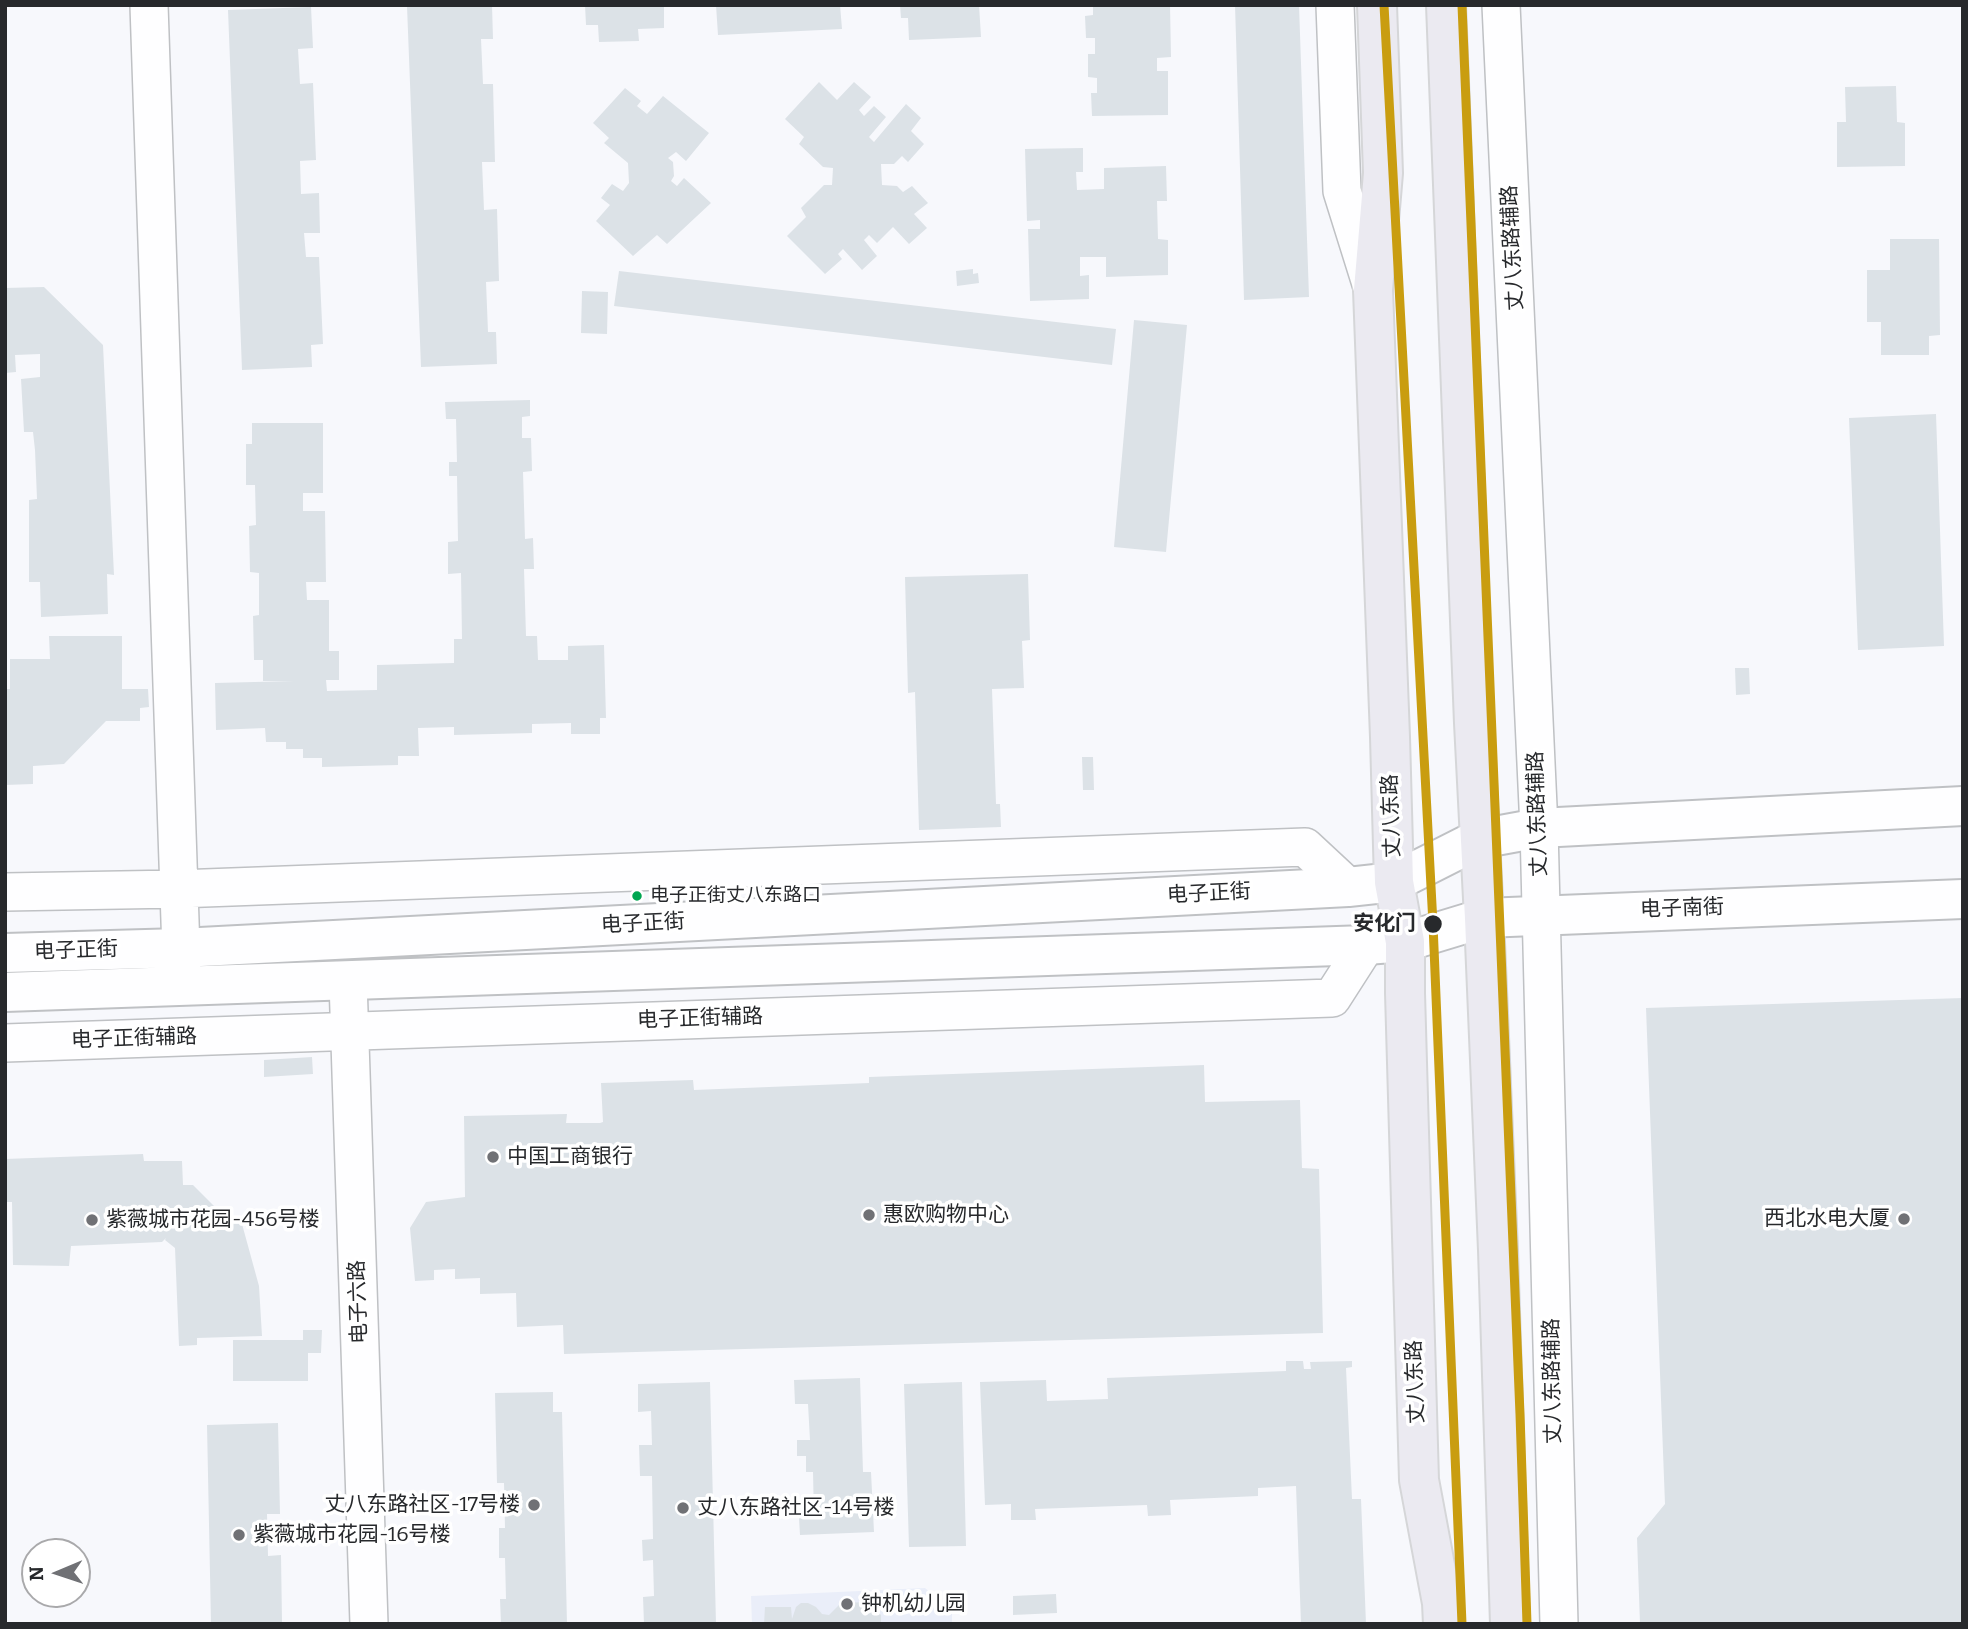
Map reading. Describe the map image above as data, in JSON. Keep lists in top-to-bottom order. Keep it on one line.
{"streets":{"main road":["丈八东路","电子正街","电子南街"],"street":["丈八东路辅路","电子正街辅路","电子六路"]},"crossings":[["丈八东路辅路","电子南街"],["丈八东路","电子正街"],["丈八东路","电子南街"],["电子正街","电子南街"],["电子正街","电子正街辅路"],["电子正街","电子六路"],["电子正街辅路","电子六路"]],"places":["电子正街丈八东路口","安化门","中国工商银行","惠欧购物中心","西北水电大厦","紫薇城市花园-456号楼","丈八东路社区-17号楼","丈八东路社区-14号楼","紫薇城市花园-16号楼","钟机幼儿园"],"north":"left"}
